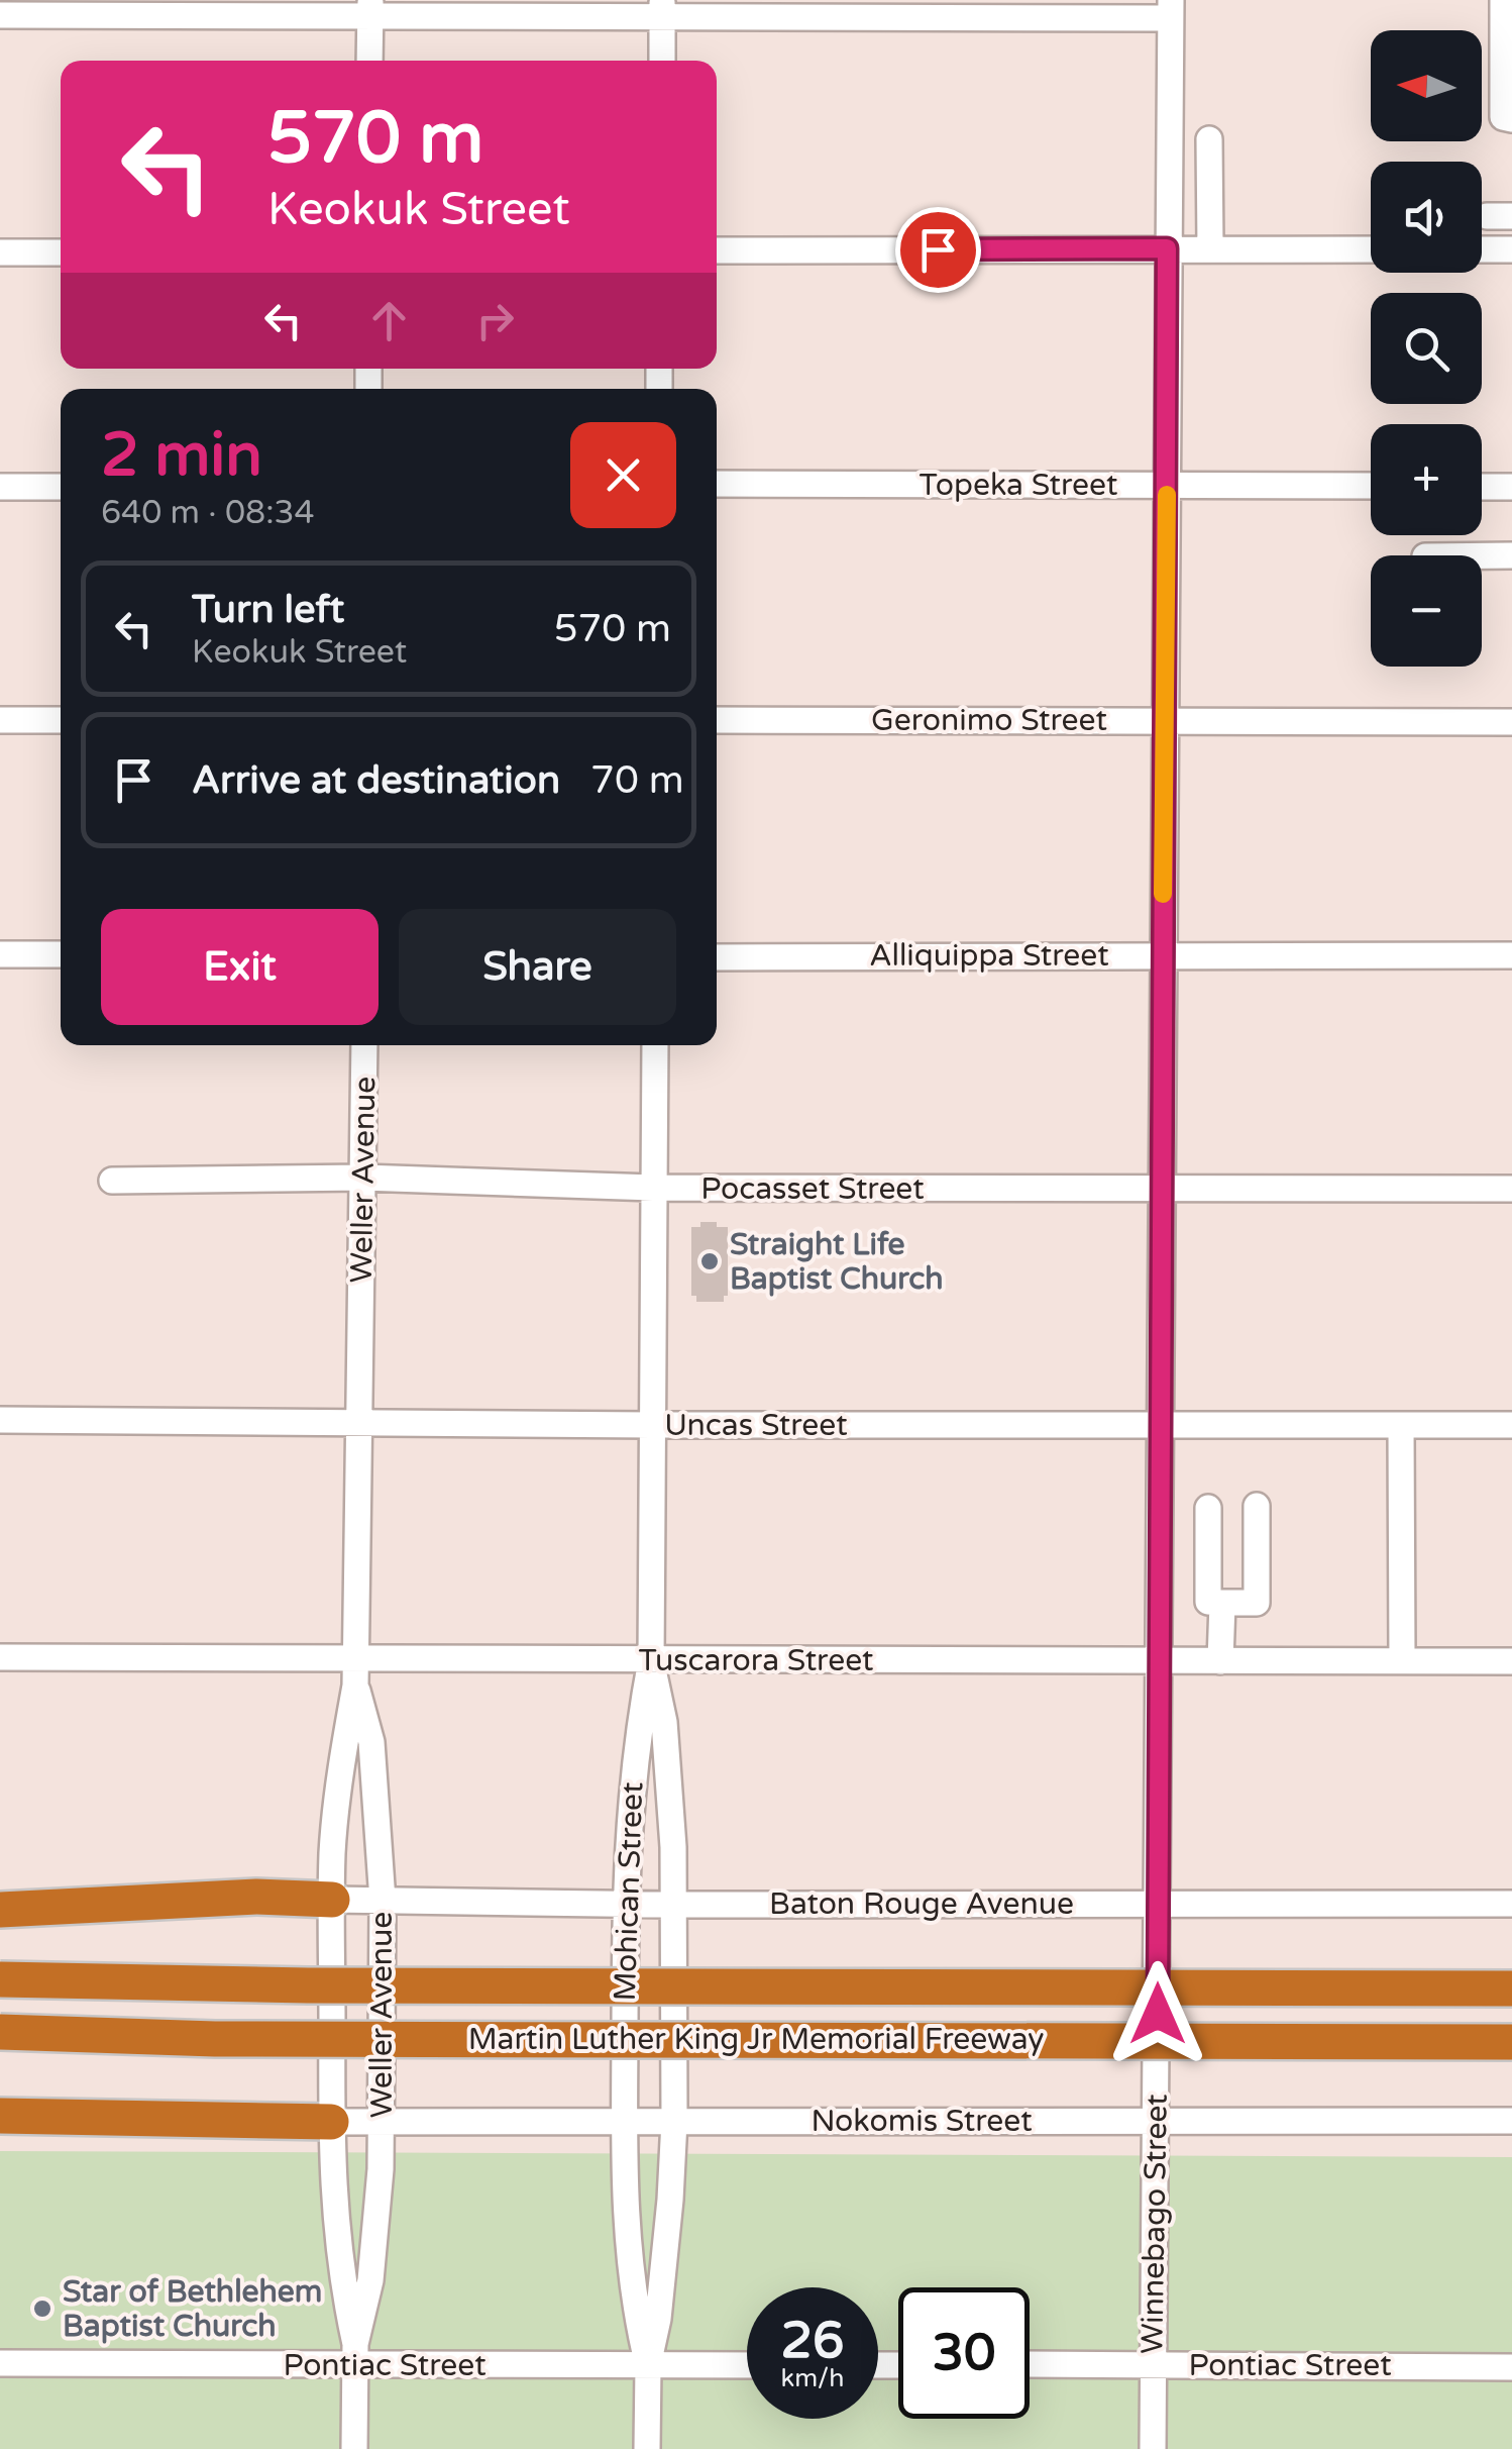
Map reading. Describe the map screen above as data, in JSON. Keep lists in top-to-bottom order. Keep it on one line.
{"streets":{"highway":["Martin Luther King Jr Memorial Freeway"],"street":["Topeka Street","Geronimo Street","Alliquippa Street","Weller Avenue","Pocasset Street","Uncas Street","Tuscarora Street","Mohican Street","Baton Rouge Avenue","Nokomis Street","Winnebago Street","Pontiac Street"]},"crossings":[["Topeka Street","Winnebago Street"],["Geronimo Street","Winnebago Street"],["Alliquippa Street","Winnebago Street"],["Weller Avenue","Pocasset Street"],["Weller Avenue","Uncas Street"],["Weller Avenue","Tuscarora Street"],["Weller Avenue","Baton Rouge Avenue"],["Weller Avenue","Nokomis Street"],["Weller Avenue","Pontiac Street"],["Pocasset Street","Mohican Street"],["Pocasset Street","Winnebago Street"],["Uncas Street","Mohican Street"],["Uncas Street","Winnebago Street"],["Tuscarora Street","Mohican Street"],["Tuscarora Street","Winnebago Street"],["Mohican Street","Baton Rouge Avenue"],["Mohican Street","Nokomis Street"],["Mohican Street","Pontiac Street"],["Baton Rouge Avenue","Winnebago Street"],["Nokomis Street","Winnebago Street"],["Winnebago Street","Pontiac Street"]],"places":["Straight Life Baptist Church","Star of Bethlehem Baptist Church"],"north":"left","page":{"map_buttons":["+","−"],"turn":["570 m","Keokuk Street"],"heading":["2 min","640 m · 08:34"],"list":[{"name":"Turn left","note":"Keokuk Street","value":"570 m"},{"name":"Arrive at destination","value":"70 m"}],"buttons":["Exit","Share"],"speed":"26 km/h","limit":"30"}}
